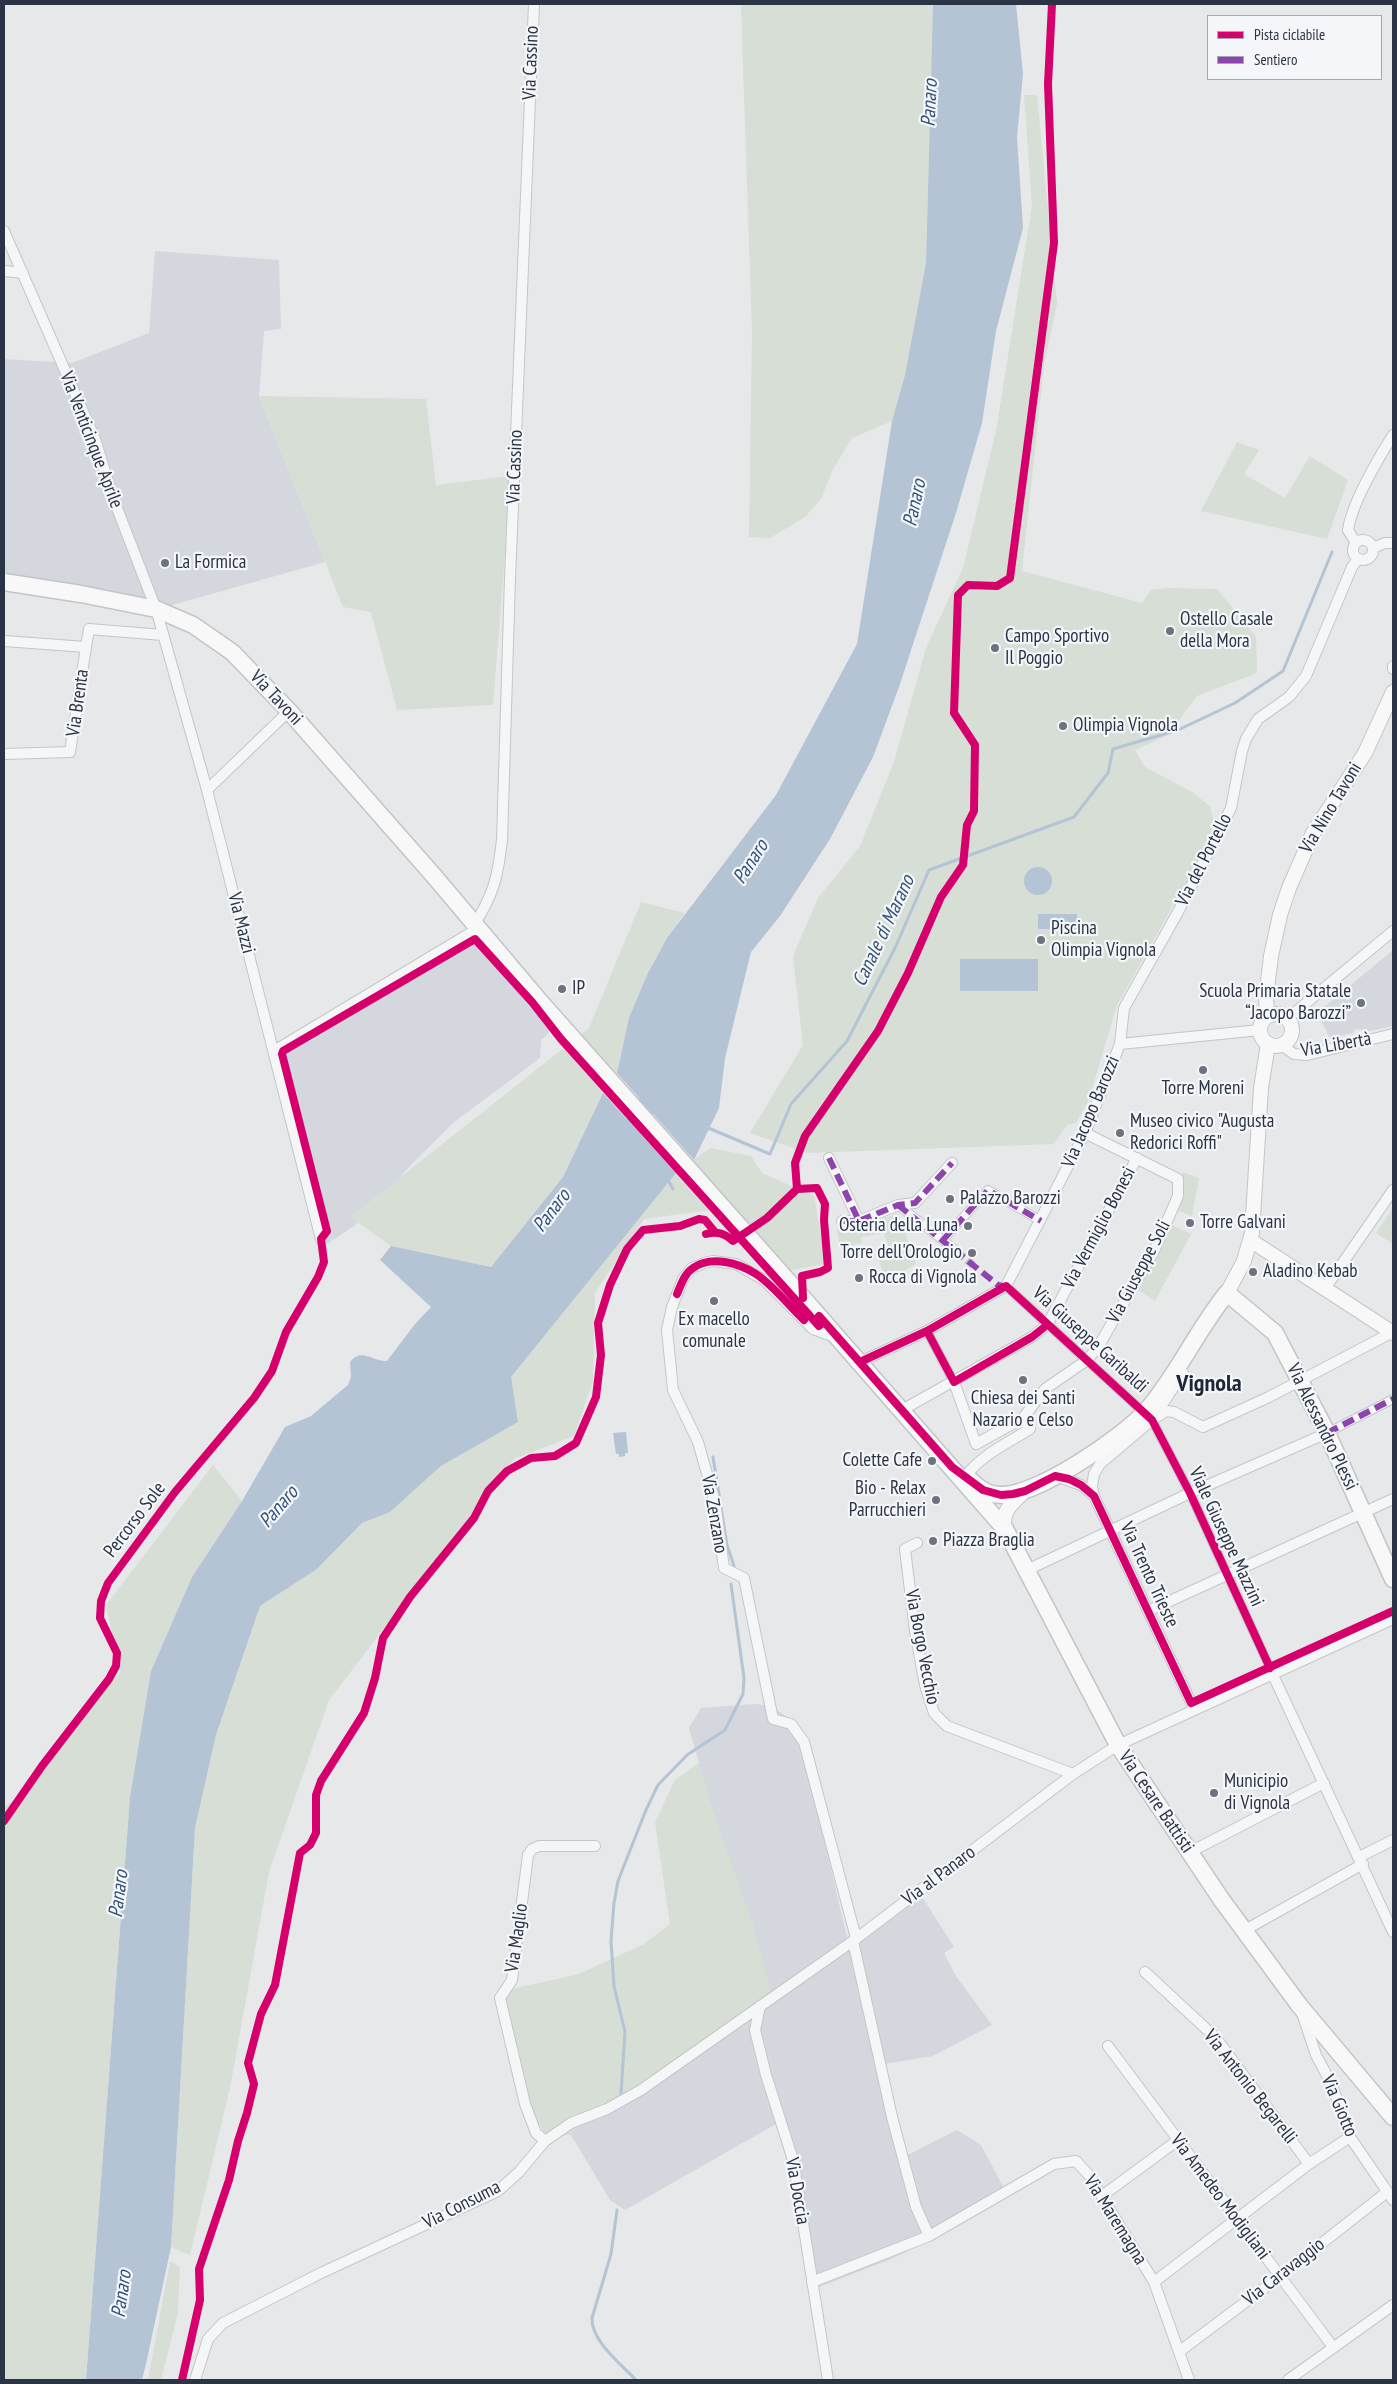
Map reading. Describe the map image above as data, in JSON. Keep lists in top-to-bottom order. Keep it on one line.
{"streets":{"main road":["Via Tavoni","Via Nino Tavoni","Via Alessandro Plessi","Via Cesare Battisti"],"street":["Via Cassino","Via Venticinque Aprile","Via Brenta","Via del Portello","Via Mazzi","Via Libertà","Via Jacopo Barozzi","Via Vermiglio Bonesi","Via Giuseppe Soli","Via Giuseppe Garibaldi","Via Zenzano","Viale Giuseppe Mazzini","Via Trento Trieste","Via Borgo Vecchio","Via al Panaro","Via Maglio","Via Antonio Begarelli","Via Giotto","Via Doccia","Via Amedeo Modigliani","Via Consuma","Via Maremagna","Via Caravaggio"],"cycle path":["Percorso Sole"]},"crossings":[["Via Cassino","Via Tavoni"],["Via Venticinque Aprile","Via Tavoni"],["Via Venticinque Aprile","Via Mazzi"],["Via Tavoni","Via Mazzi"],["Via Tavoni","Via Cesare Battisti"],["Via Nino Tavoni","Via Libertà"],["Via del Portello","Via Jacopo Barozzi"],["Via Jacopo Barozzi","Via Giuseppe Garibaldi"],["Via Vermiglio Bonesi","Via Giuseppe Soli"],["Via Vermiglio Bonesi","Via Giuseppe Garibaldi"],["Via Giuseppe Soli","Via Giuseppe Garibaldi"],["Via Giuseppe Garibaldi","Viale Giuseppe Mazzini"],["Via Zenzano","Via Cesare Battisti"],["Via Zenzano","Via al Panaro"],["Viale Giuseppe Mazzini","Via al Panaro"],["Via Trento Trieste","Via al Panaro"],["Via Borgo Vecchio","Via al Panaro"],["Via Cesare Battisti","Via al Panaro"],["Via Cesare Battisti","Via Giotto"],["Via al Panaro","Via Doccia"],["Via al Panaro","Via Consuma"],["Via Maglio","Via Consuma"],["Via Giotto","Via Caravaggio"],["Via Doccia","Via Consuma"],["Via Doccia","Via Maremagna"],["Via Amedeo Modigliani","Via Caravaggio"],["Via Maremagna","Via Caravaggio"]],"districts":["Vignola"],"water":["Panaro","Canale di Marano"],"places":["La Formica","Ostello Casale della Mora","Campo Sportivo Il Poggio","Olimpia Vignola","Piscina Olimpia Vignola","IP","Scuola Primaria Statale “Jacopo Barozzi”","Torre Moreni","Museo civico \"Augusta Redorici Roffi\"","Palazzo Barozzi","Torre Galvani","Osteria della Luna","Torre dell'Orologio","Aladino Kebab","Rocca di Vignola","Ex macello comunale","Chiesa dei Santi Nazario e Celso","Colette Cafe","Bio - Relax Parrucchieri","Piazza Braglia","Municipio di Vignola"],"legend":["Pista ciclabile","Sentiero"]}
